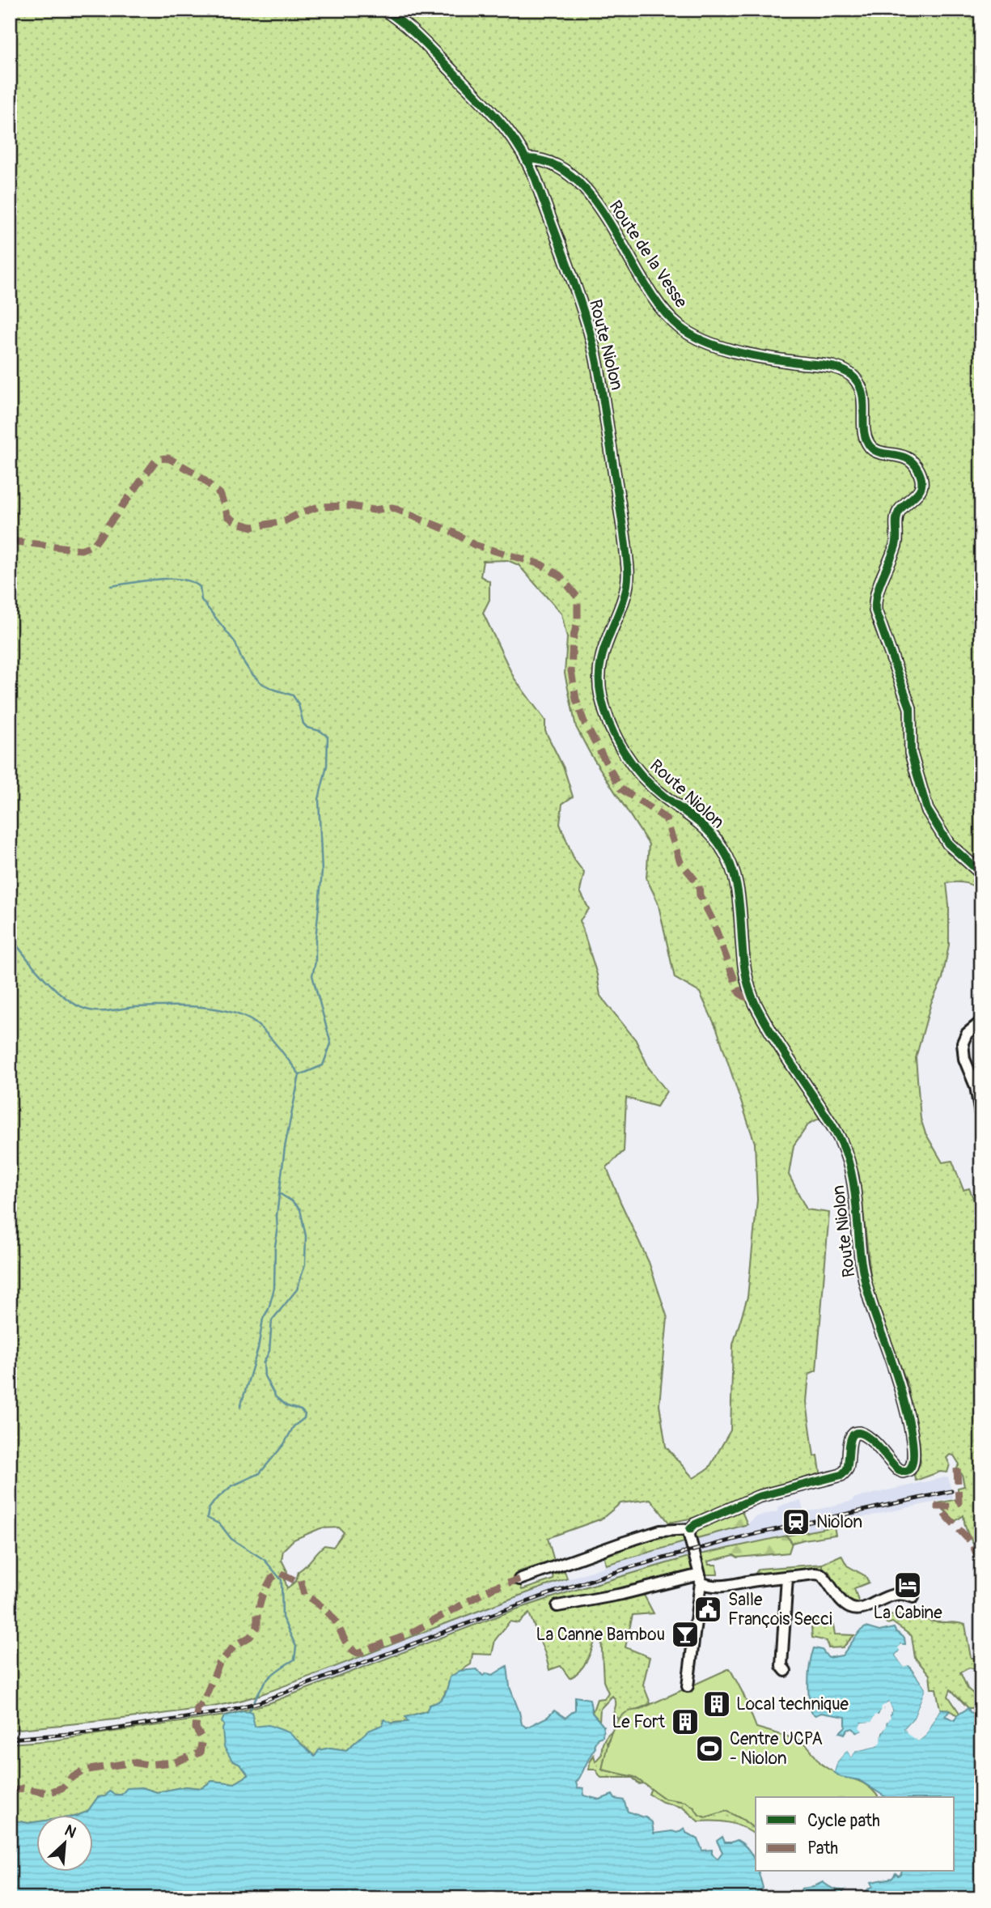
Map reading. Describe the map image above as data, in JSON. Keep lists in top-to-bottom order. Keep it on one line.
{"streets":{"street":["Route de la Vesse","Route Niolon"]},"crossings":[["Route de la Vesse","Route Niolon"]],"places":{"station":["Niolon"],"hotel":["La Cabine"],"public building":["Salle François Secci"],"bar":["La Canne Bambou"],"building":["Local technique","Le Fort"],"sports":["Centre UCPA - Niolon"]},"legend":["Cycle path","Path"],"north":"top right"}
